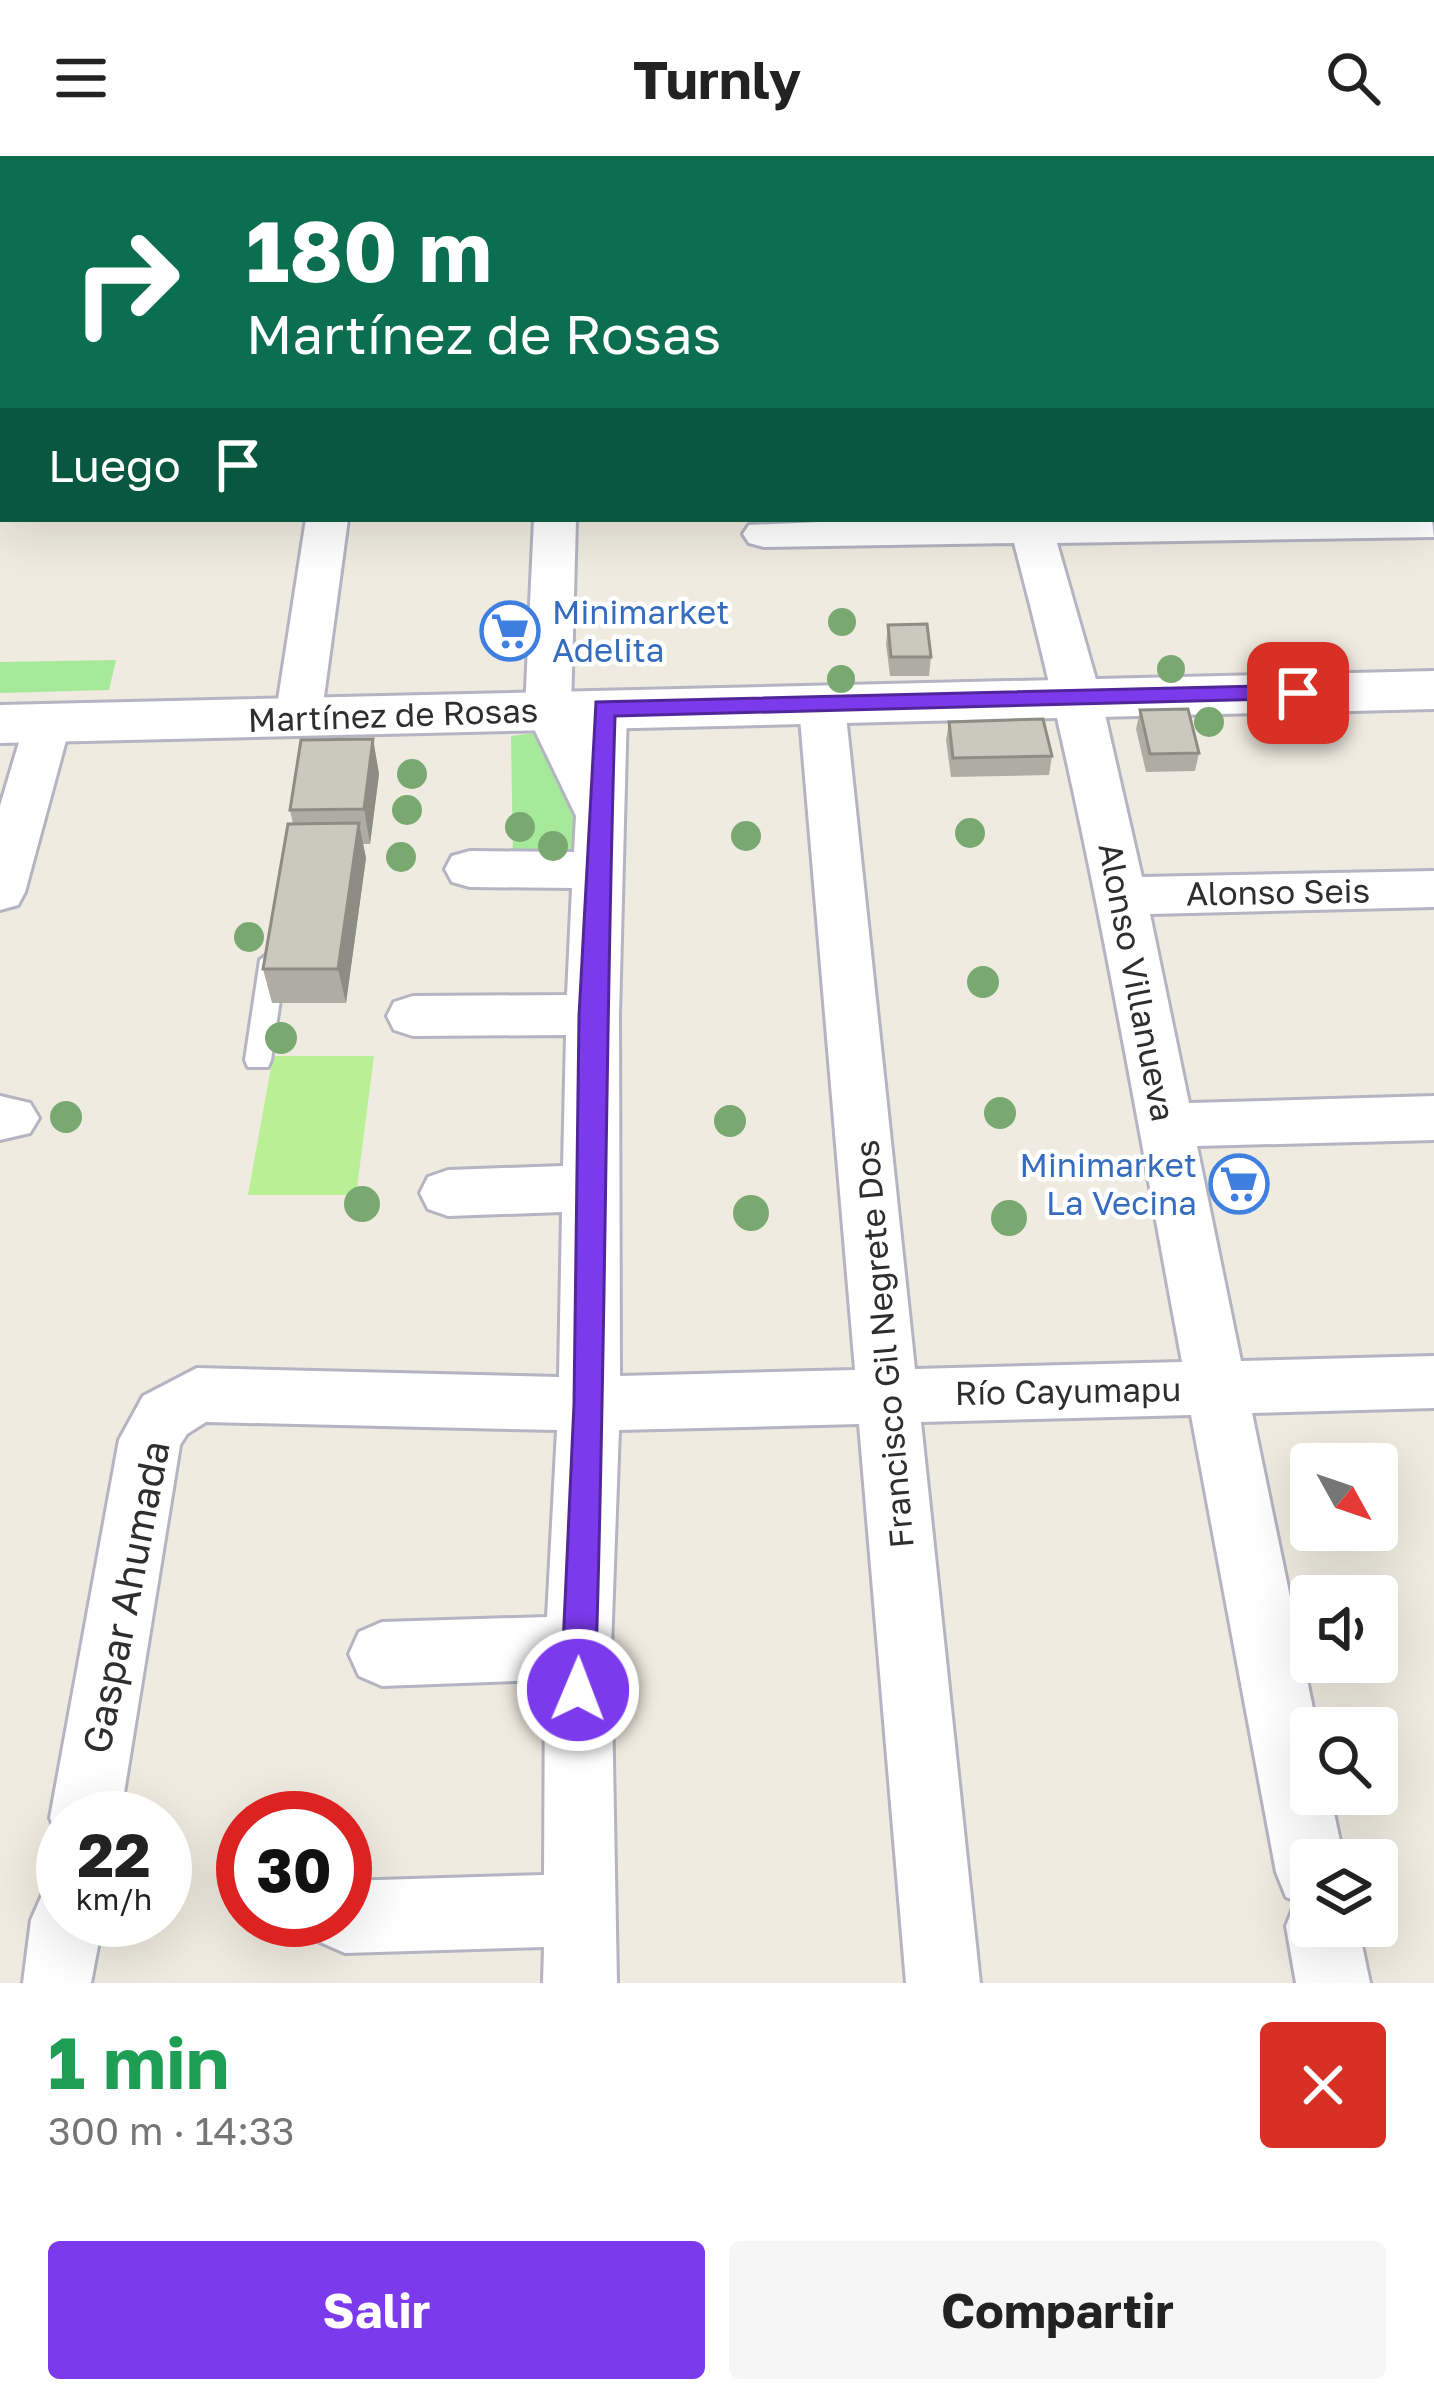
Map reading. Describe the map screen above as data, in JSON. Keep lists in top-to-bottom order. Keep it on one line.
{"streets":{"street":["Martínez de Rosas","Alonso Seis","Alonso Villanueva","Francisco Gil Negrete Dos","Río Cayumapu","Gaspar Ahumada"]},"crossings":[["Martínez de Rosas","Alonso Villanueva"],["Martínez de Rosas","Francisco Gil Negrete Dos"],["Alonso Seis","Alonso Villanueva"],["Alonso Villanueva","Río Cayumapu"],["Francisco Gil Negrete Dos","Río Cayumapu"],["Río Cayumapu","Gaspar Ahumada"]],"places":{"supermarket":["Minimarket Adelita","Minimarket La Vecina"]},"north":"bottom right","page":{"header":"Turnly","turn":["180 m","Martínez de Rosas"],"then":"Luego","speed":"22 km/h","limit":"30","heading":["1 min","300 m · 14:33"],"buttons":["Salir","Compartir"]}}
